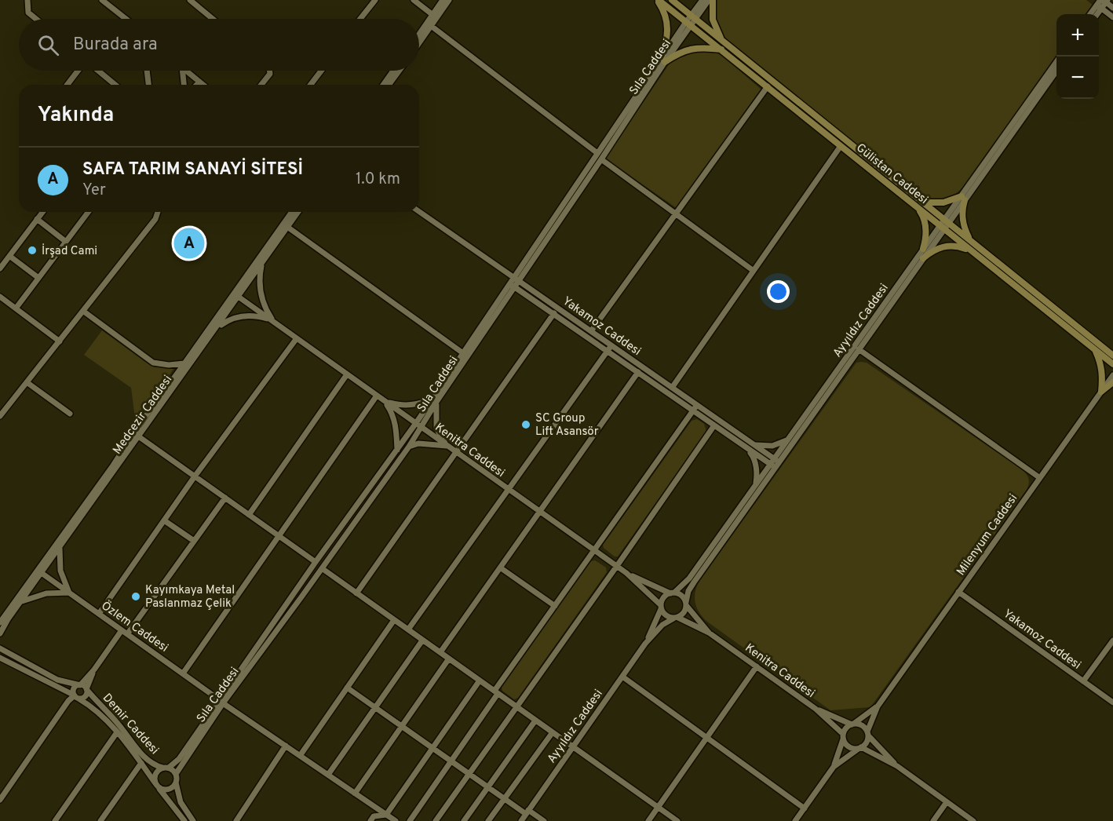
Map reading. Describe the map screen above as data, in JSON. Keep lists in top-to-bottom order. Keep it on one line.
{"streets":{"main road":["Gülistan Caddesi"],"street":["Sıla Caddesi","Ayyıldız Caddesi","Yakamoz Caddesi","Medcezir Caddesi","Kenitra Caddesi","Milenyum Caddesi","Özlem Caddesi","Demir Caddesi"]},"crossings":[["Sıla Caddesi","Yakamoz Caddesi"],["Sıla Caddesi","Kenitra Caddesi"],["Sıla Caddesi","Özlem Caddesi"],["Sıla Caddesi","Demir Caddesi"],["Gülistan Caddesi","Ayyıldız Caddesi"],["Ayyıldız Caddesi","Yakamoz Caddesi"],["Yakamoz Caddesi","Milenyum Caddesi"],["Medcezir Caddesi","Kenitra Caddesi"],["Medcezir Caddesi","Özlem Caddesi"]],"places":["İrşad Cami","SC Group Lift Asansör","Kayımkaya Metal Paslanmaz Çelik"],"page":{"map_buttons":["+","−"],"search":"Burada ara","heading":"Yakında","list":[{"mark":"A","name":"SAFA TARIM SANAYİ SİTESİ","note":"Yer","value":"1.0 km"}],"pins":"A"}}
